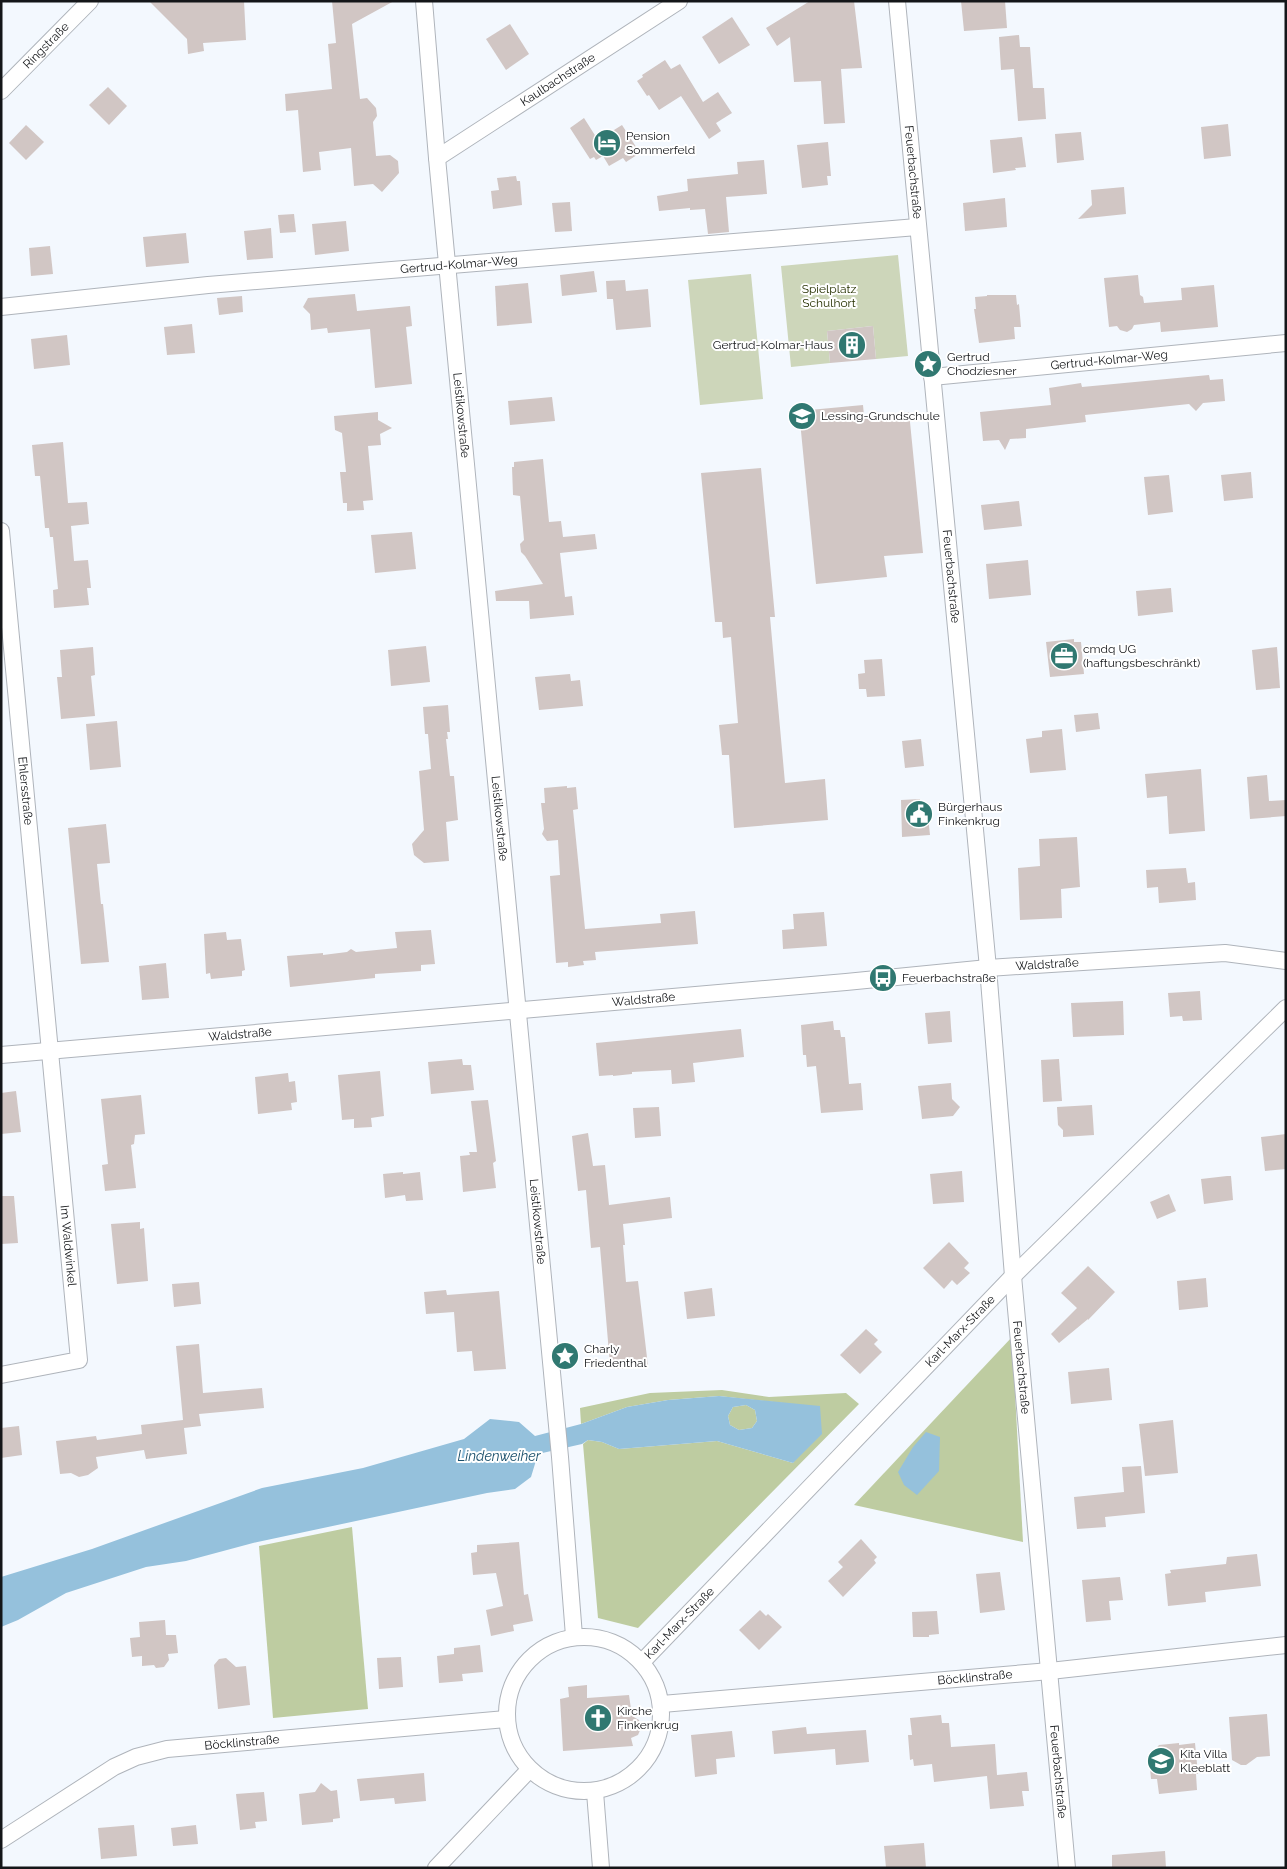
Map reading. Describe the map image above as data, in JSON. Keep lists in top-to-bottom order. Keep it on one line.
{"streets":{"street":["Ringstraße","Kaulbachstraße","Feuerbachstraße","Gertrud-Kolmar-Weg","Leistikowstraße","Ehlersstraße","Waldstraße","Im Waldwinkel","Karl-Marx-Straße","Böcklinstraße"]},"crossings":[["Kaulbachstraße","Leistikowstraße"],["Feuerbachstraße","Gertrud-Kolmar-Weg"],["Feuerbachstraße","Waldstraße"],["Feuerbachstraße","Karl-Marx-Straße"],["Feuerbachstraße","Böcklinstraße"],["Gertrud-Kolmar-Weg","Leistikowstraße"],["Leistikowstraße","Waldstraße"],["Leistikowstraße","Karl-Marx-Straße"],["Leistikowstraße","Böcklinstraße"],["Ehlersstraße","Waldstraße"],["Ehlersstraße","Im Waldwinkel"],["Waldstraße","Im Waldwinkel"],["Karl-Marx-Straße","Böcklinstraße"]],"water":["Lindenweiher"],"parks":["Spielplatz Schulhort"],"places":{"hotel":["Pension Sommerfeld"],"building":["Gertrud-Kolmar-Haus"],"place":["Gertrud Chodziesner","Charly Friedenthal"],"school or university":["Lessing-Grundschule","Kita Villa Kleeblatt"],"office":["cmdq UG (haftungsbeschränkt)"],"public building":["Bürgerhaus Finkenkrug"],"bus stop":["Feuerbachstraße"],"church":["Kirche Finkenkrug"]}}
